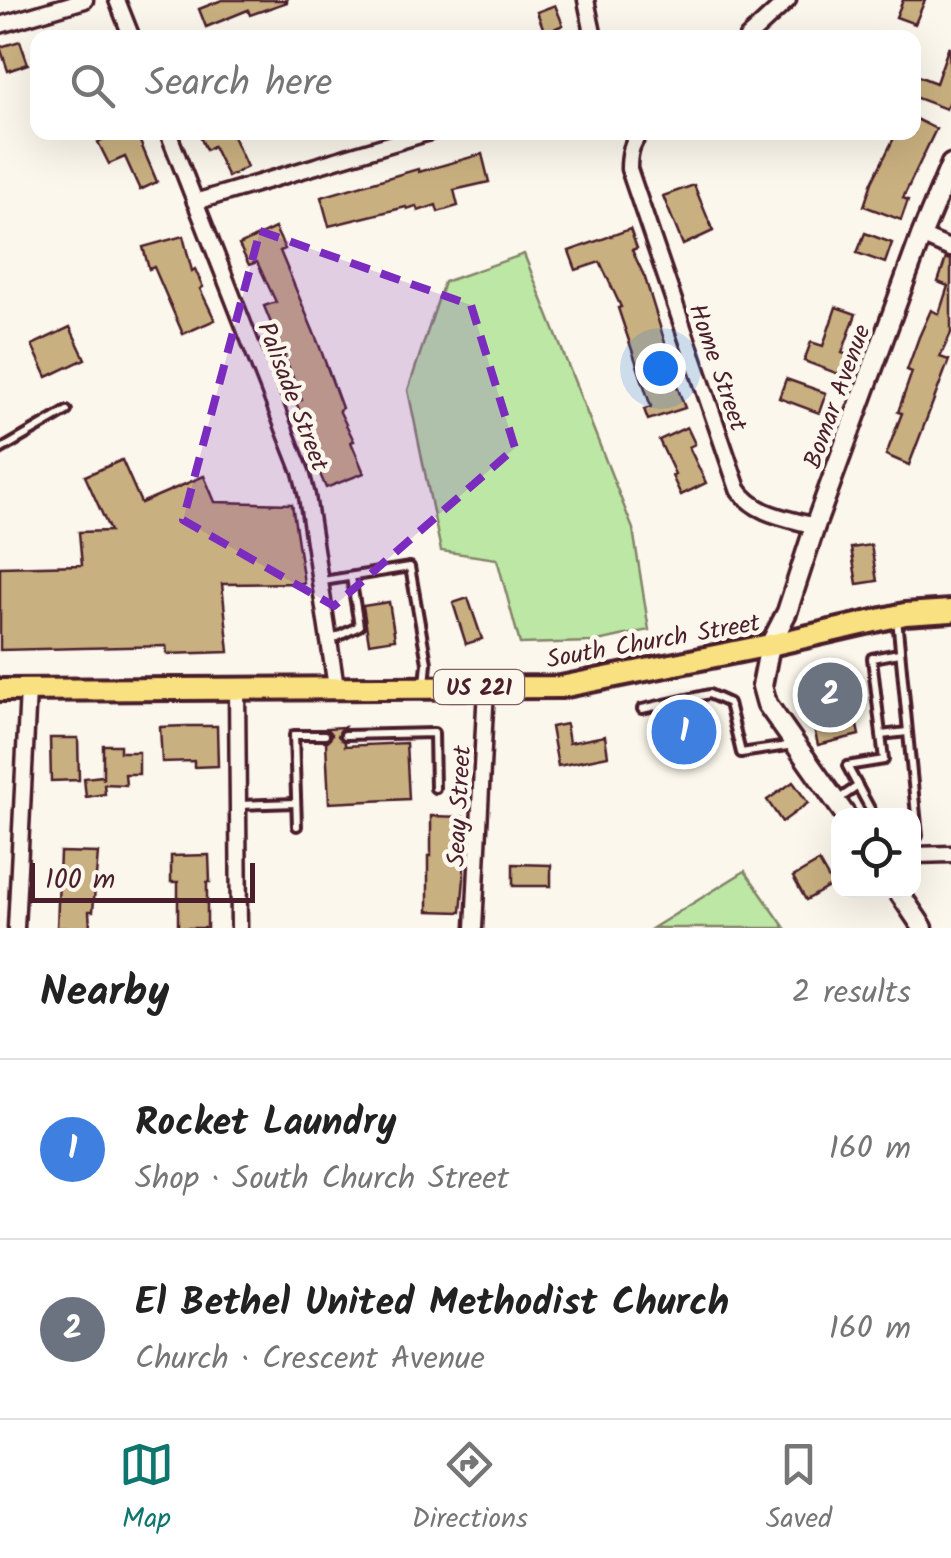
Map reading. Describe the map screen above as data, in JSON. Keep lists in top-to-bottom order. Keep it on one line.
{"streets":{"main road":["South Church Street","US 221"],"street":["Home Street","Palisade Street","Bomar Avenue","Seay Street"]},"crossings":[["Home Street","Bomar Avenue"],["Palisade Street","South Church Street"],["Bomar Avenue","South Church Street"],["South Church Street","Seay Street"]],"scale_bar":"100 m","page":{"search":"Search here","pins":["2","1"],"scale":"100 m","heading":["Nearby","2 results"],"list":[{"mark":"1","name":"Rocket Laundry","note":"Shop · South Church Street","value":"160 m"},{"mark":"2","name":"El Bethel United Methodist Church","note":"Church · Crescent Avenue","value":"160 m"}],"nav":["Map","Directions","Saved"]}}
